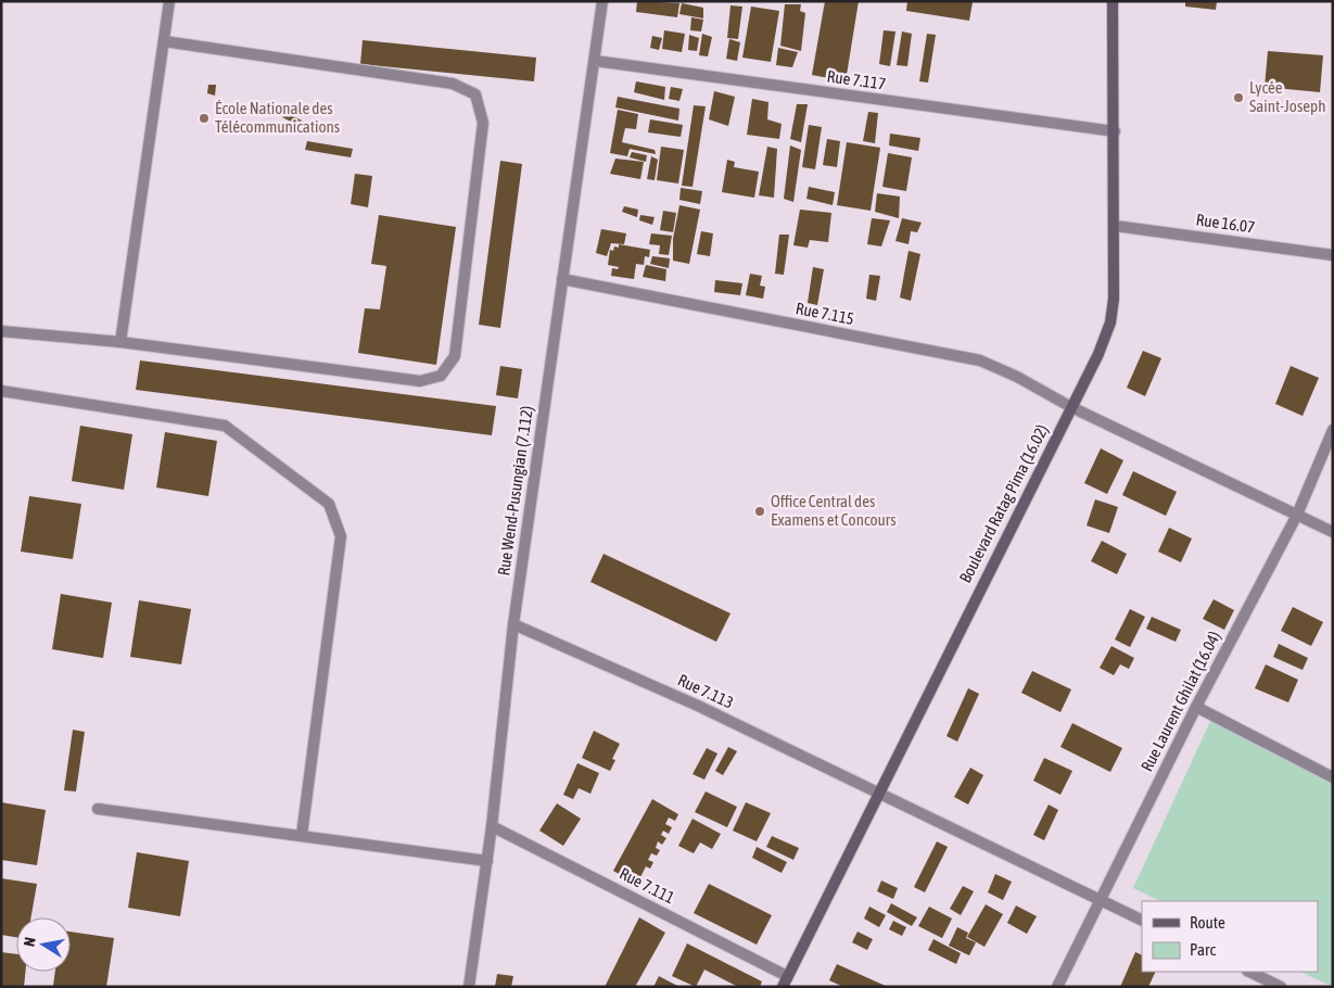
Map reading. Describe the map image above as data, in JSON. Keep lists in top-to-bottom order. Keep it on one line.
{"streets":{"street":["Rue 7.117","Rue 16.07","Rue 7.115","Rue Wend-Pusungian (7.112)","Boulevard Ratag Pima (16.02)","Rue 7.113","Rue Laurent Ghilat (16.04)","Rue 7.111"]},"crossings":[["Rue 7.117","Rue Wend-Pusungian (7.112)"],["Rue 7.117","Boulevard Ratag Pima (16.02)"],["Rue 16.07","Boulevard Ratag Pima (16.02)"],["Rue 7.115","Rue Wend-Pusungian (7.112)"],["Rue 7.115","Boulevard Ratag Pima (16.02)"],["Rue 7.115","Rue Laurent Ghilat (16.04)"],["Rue Wend-Pusungian (7.112)","Rue 7.113"],["Rue Wend-Pusungian (7.112)","Rue 7.111"],["Boulevard Ratag Pima (16.02)","Rue 7.113"],["Boulevard Ratag Pima (16.02)","Rue 7.111"],["Rue 7.113","Rue Laurent Ghilat (16.04)"]],"places":["Lycée Saint-Joseph","École Nationale des Télécommunications","Office Central des Examens et Concours"],"legend":["Route","Parc"],"north":"left"}
